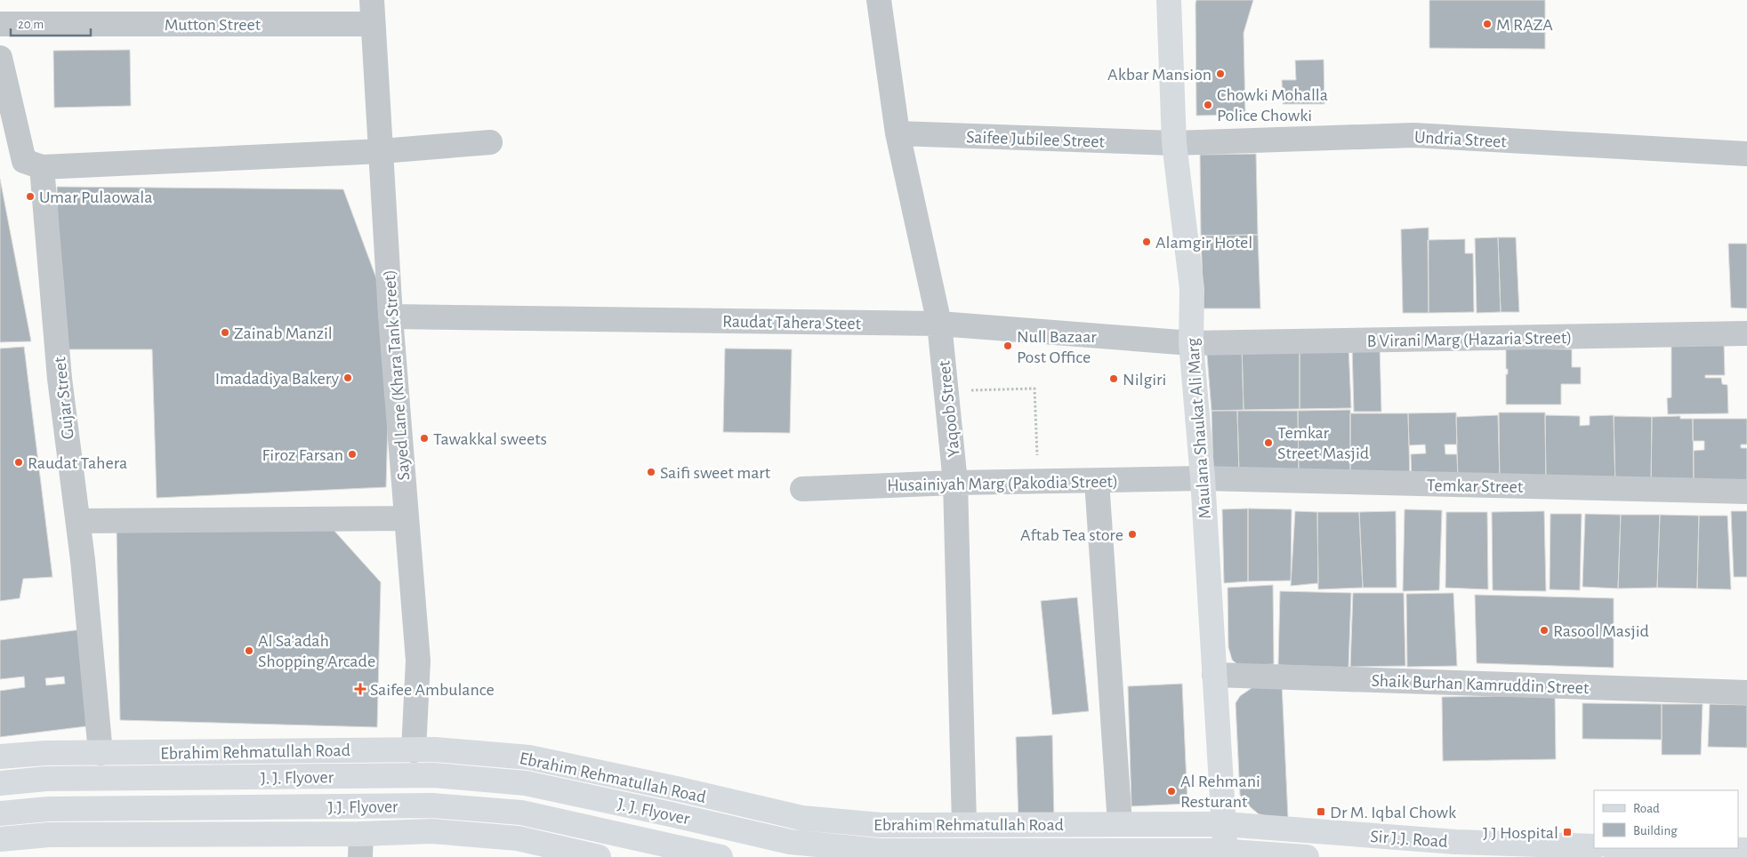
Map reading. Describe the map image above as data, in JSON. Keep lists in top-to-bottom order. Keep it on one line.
{"streets":{"main road":["Maulana Shaukat Ali Marg","Ebrahim Rehmatullah Road","J. J. Flyover","J.J. Flyover","Sir J.J. Road"],"street":["Mutton Street","Saifee Jubilee Street","Undria Street","Raudat Tahera Steet","B Virani Marg (Hazaria Street)","Sayed Lane (Khara Tank Street)","Gujar Street","Yaqoob Street","Husainiyah Marg (Pakodia Street)","Temkar Street","Shaik Burhan Kamruddin Street"]},"crossings":[["Mutton Street","Sayed Lane (Khara Tank Street)"],["Saifee Jubilee Street","Undria Street"],["Saifee Jubilee Street","Yaqoob Street"],["Saifee Jubilee Street","Maulana Shaukat Ali Marg"],["Undria Street","Maulana Shaukat Ali Marg"],["Raudat Tahera Steet","B Virani Marg (Hazaria Street)"],["Raudat Tahera Steet","Sayed Lane (Khara Tank Street)"],["Raudat Tahera Steet","Yaqoob Street"],["Raudat Tahera Steet","Maulana Shaukat Ali Marg"],["B Virani Marg (Hazaria Street)","Maulana Shaukat Ali Marg"],["Sayed Lane (Khara Tank Street)","Ebrahim Rehmatullah Road"],["Gujar Street","Ebrahim Rehmatullah Road"],["Yaqoob Street","Husainiyah Marg (Pakodia Street)"],["Yaqoob Street","Ebrahim Rehmatullah Road"],["Maulana Shaukat Ali Marg","Husainiyah Marg (Pakodia Street)"],["Maulana Shaukat Ali Marg","Temkar Street"],["Maulana Shaukat Ali Marg","Shaik Burhan Kamruddin Street"],["Maulana Shaukat Ali Marg","Ebrahim Rehmatullah Road"],["Maulana Shaukat Ali Marg","Sir J.J. Road"],["Husainiyah Marg (Pakodia Street)","Temkar Street"],["Ebrahim Rehmatullah Road","Sir J.J. Road"]],"places":{"other":["M RAZA","Akbar Mansion","Chowki Mohalla Police Chowki","Umar Pulaowala","Alamgir Hotel","Zainab Manzil","Null Bazaar Post Office","Imadadiya Bakery","Nilgiri","Tawakkal sweets","Temkar Street Masjid","Firoz Farsan","Raudat Tahera","Saifi sweet mart","Aftab Tea store","Rasool Masjid","Al Sa'adah Shopping Arcade","Al Rehmani Resturant"],"health":["Saifee Ambulance"],"transit":["Dr M. Iqbal Chowk","J J Hospital"]},"legend":["Road","Building"],"scale_bar":"20 m"}
